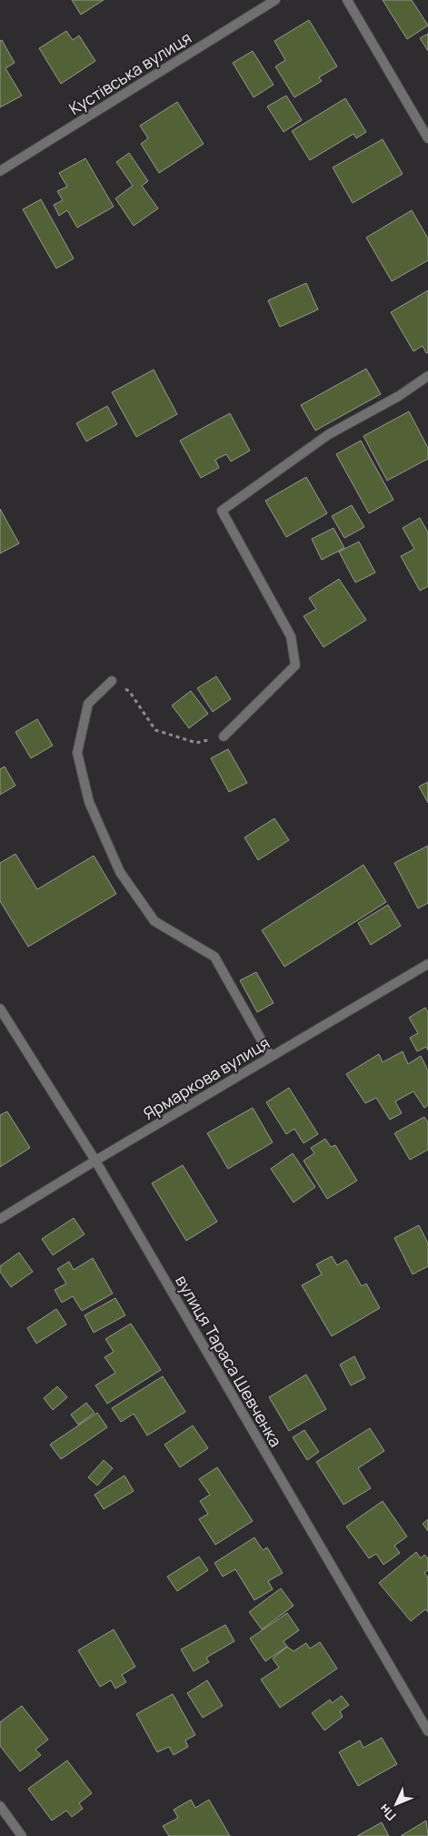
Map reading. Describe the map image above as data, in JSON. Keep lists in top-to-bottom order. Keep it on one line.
{"streets":{"street":["Кустівська вулиця","Ярмаркова вулиця","вулиця Тараса Шевченка"]},"crossings":[["Ярмаркова вулиця","вулиця Тараса Шевченка"]],"north":"bottom left"}
